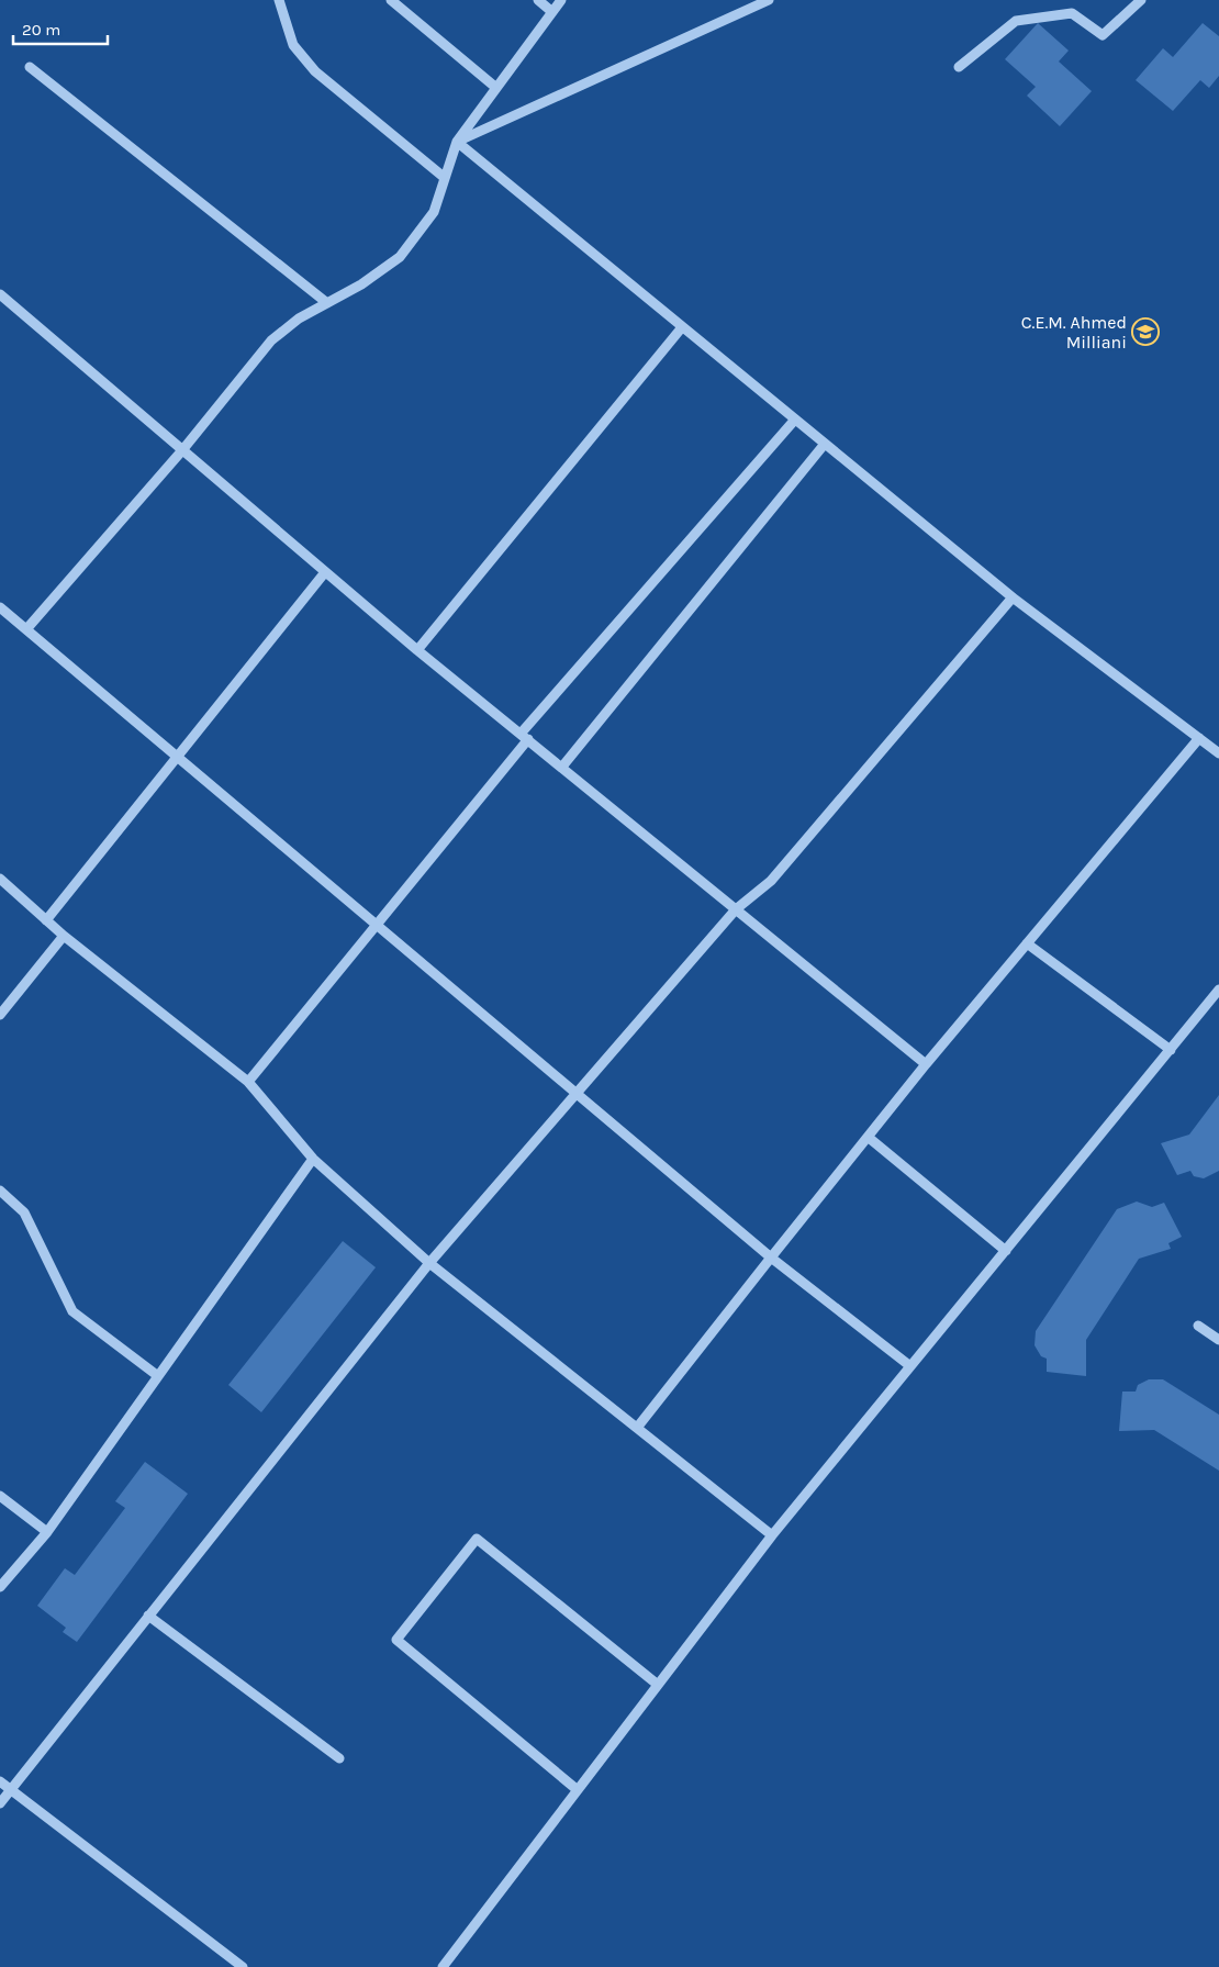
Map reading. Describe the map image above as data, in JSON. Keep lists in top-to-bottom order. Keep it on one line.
{"places":{"school or university":["C.E.M. Ahmed Milliani"]},"scale_bar":"20 m"}
